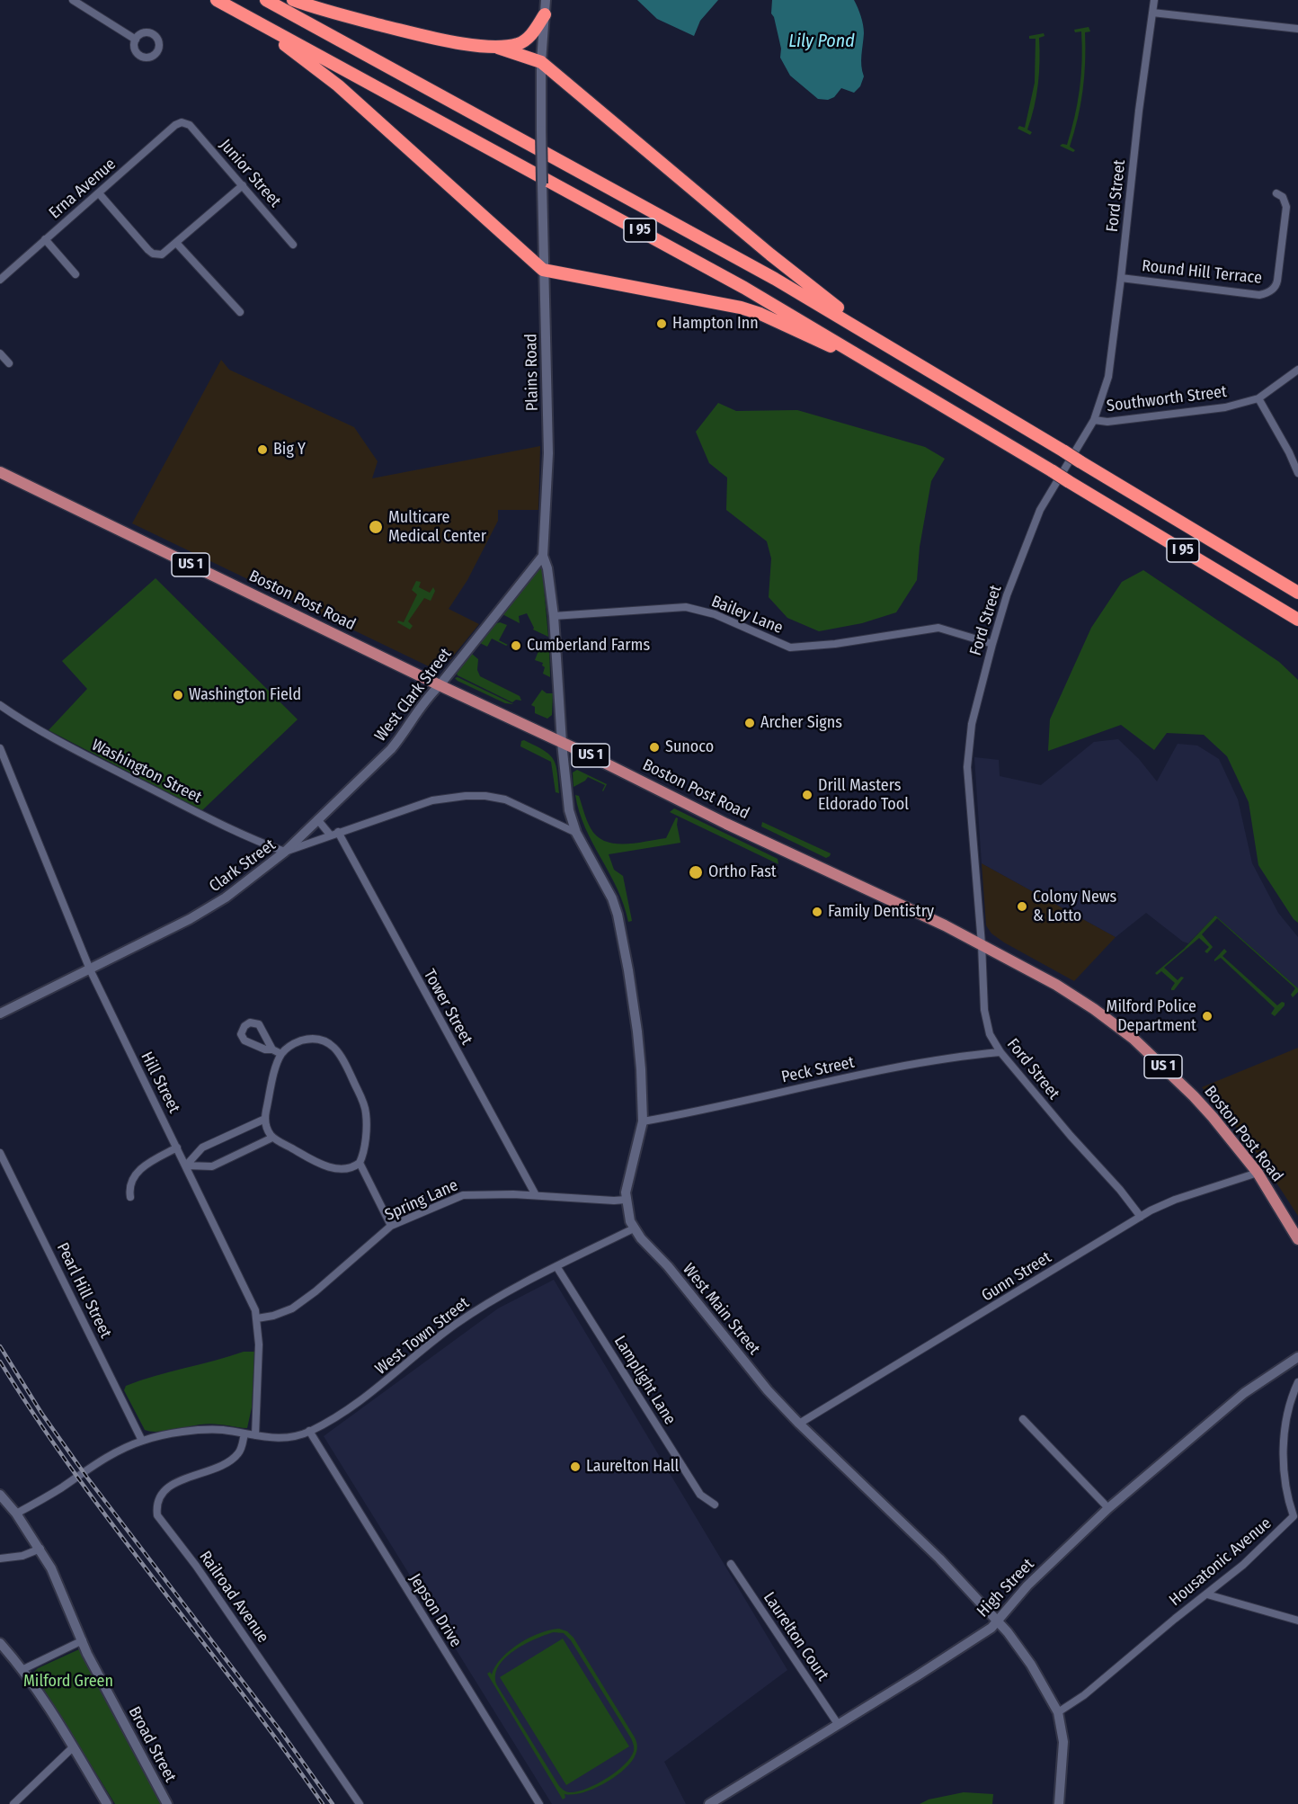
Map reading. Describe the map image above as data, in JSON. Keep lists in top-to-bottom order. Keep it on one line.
{"streets":{"highway":["I 95"],"main road":["Plains Road","US 1","Boston Post Road","West Clark Street","Clark Street","West Main Street","High Street","Broad Street"],"street":["Junior Street","Erna Avenue","Ford Street","Round Hill Terrace","Southworth Street","Bailey Lane","Washington Street","Tower Street","Peck Street","Hill Street","Spring Lane","Gunn Street","Pearl Hill Street","West Town Street","Lamplight Lane","Housatonic Avenue","Railroad Avenue","Jepson Drive","Laurelton Court"]},"crossings":[["Junior Street","Erna Avenue"],["Ford Street","Round Hill Terrace"],["Ford Street","Southworth Street"],["Ford Street","Boston Post Road"],["Ford Street","Bailey Lane"],["Ford Street","Peck Street"],["Ford Street","Gunn Street"],["Plains Road","Boston Post Road"],["Plains Road","Bailey Lane"],["Plains Road","West Clark Street"],["Plains Road","West Main Street"],["Boston Post Road","West Clark Street"],["Boston Post Road","Gunn Street"],["Boston Post Road","West Main Street"],["West Clark Street","Washington Street"],["West Clark Street","Clark Street"],["Washington Street","Clark Street"],["Clark Street","Tower Street"],["Clark Street","Hill Street"],["Clark Street","West Main Street"],["Tower Street","Spring Lane"],["Peck Street","West Main Street"],["Hill Street","Spring Lane"],["Hill Street","West Town Street"],["Spring Lane","West Main Street"],["Gunn Street","West Main Street"],["Pearl Hill Street","West Town Street"],["West Main Street","West Town Street"],["West Main Street","Housatonic Avenue"],["West Main Street","High Street"],["West Town Street","Lamplight Lane"],["West Town Street","Railroad Avenue"],["West Town Street","Jepson Drive"],["West Town Street","Broad Street"],["High Street","Laurelton Court"]],"water":["Lily Pond"],"parks":["Milford Green"],"places":["Hampton Inn","Big Y","Multicare Medical Center","Cumberland Farms","Washington Field","Archer Signs","Sunoco","Drill Masters Eldorado Tool","Ortho Fast","Colony News & Lotto","Family Dentistry","Milford Police Department","Laurelton Hall"]}
